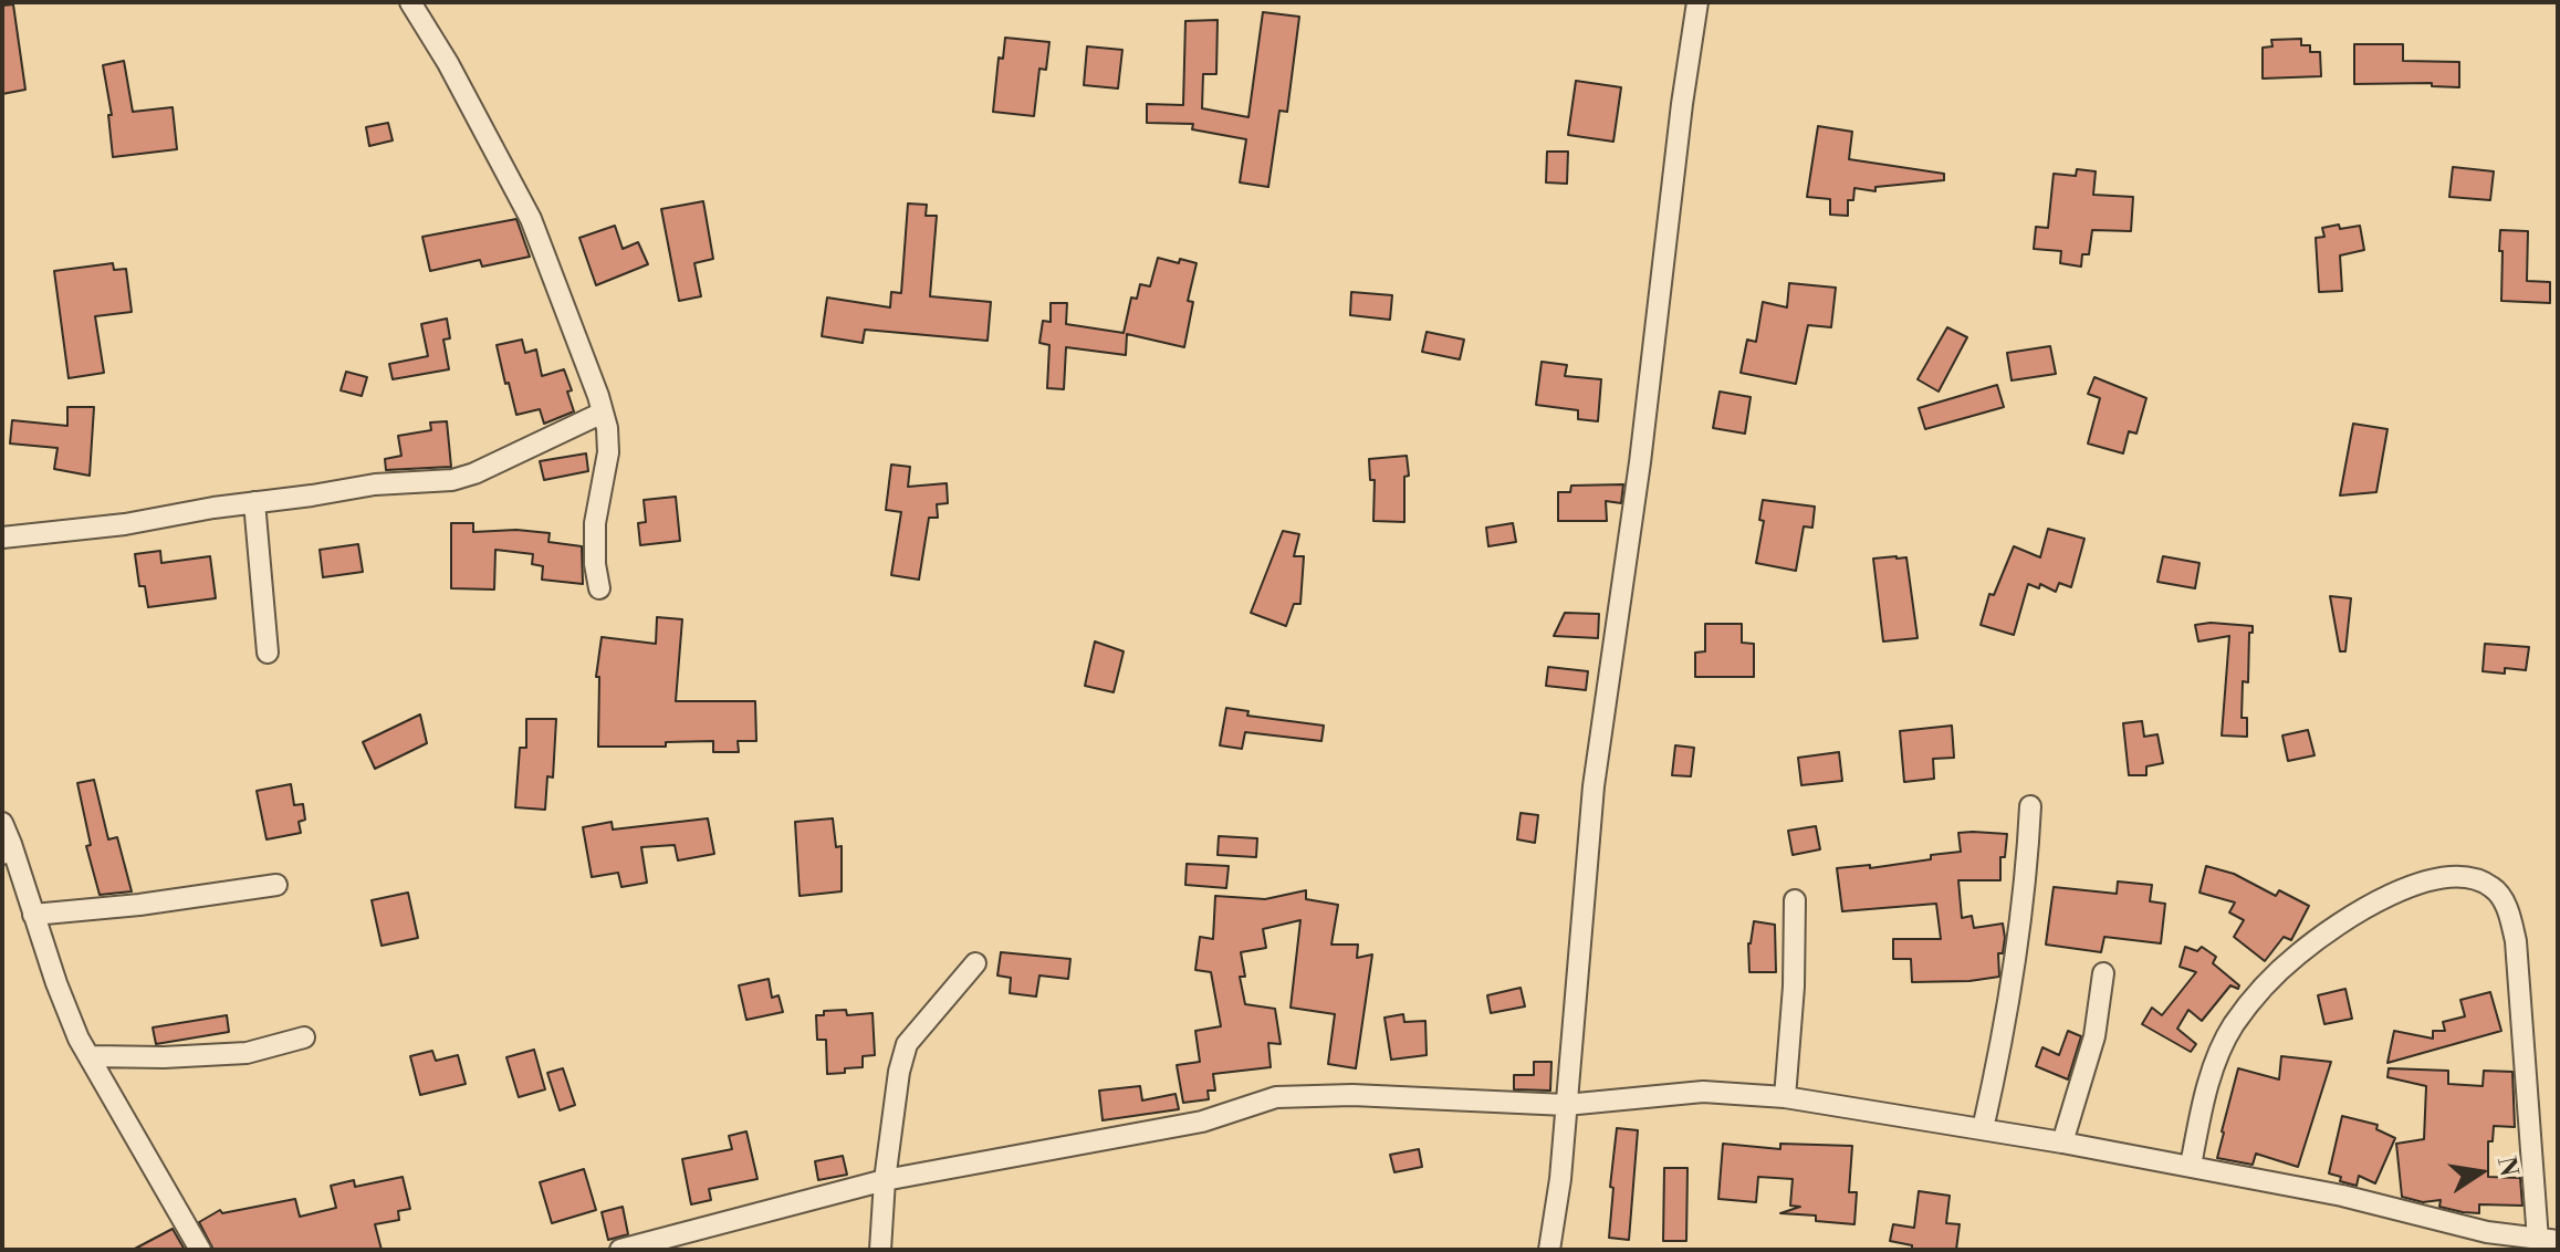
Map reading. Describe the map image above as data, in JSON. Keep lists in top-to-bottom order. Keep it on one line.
{"north":"right"}
